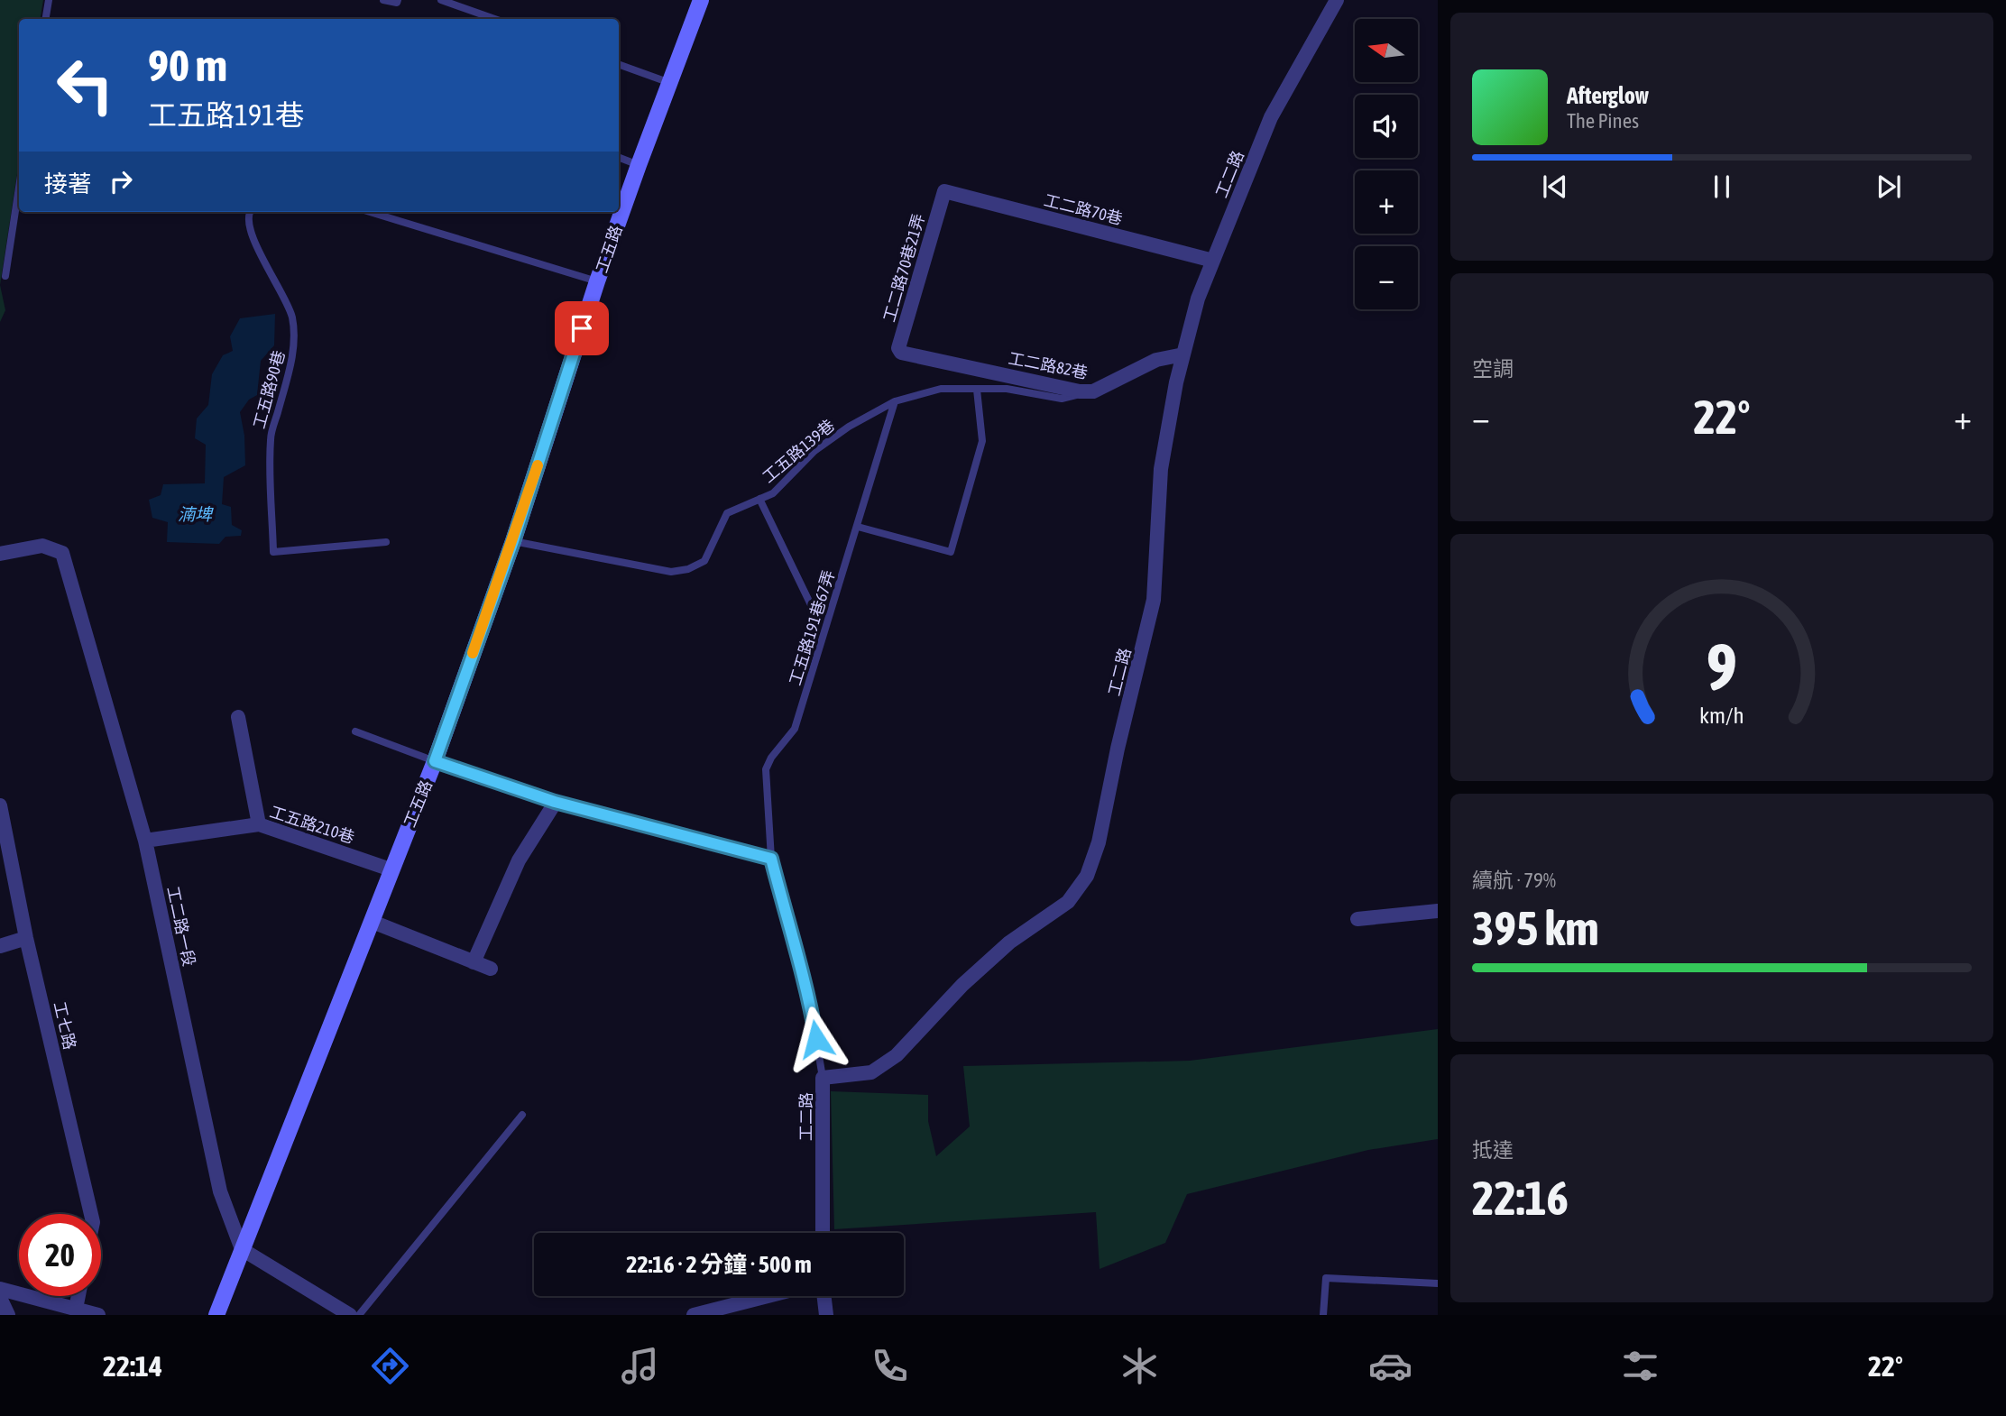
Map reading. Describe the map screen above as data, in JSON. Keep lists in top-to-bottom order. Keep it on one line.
{"streets":{"street":["工二路","工二路70巷","工五路","工二路70巷21弄","工二路82巷","工五路210巷","工二路一段","工七路"],"lane":["工五路90巷","工五路139巷","工五路191巷67弄"]},"crossings":[["工二路","工二路70巷"],["工二路","工二路82巷"],["工二路","工五路191巷67弄"],["工二路70巷","工二路70巷21弄"],["工五路","工五路139巷"],["工五路","工五路210巷"],["工五路","工二路一段"],["工二路70巷21弄","工二路82巷"],["工二路82巷","工五路139巷"],["工五路139巷","工五路191巷67弄"],["工五路210巷","工二路一段"]],"water":["湳埤"],"north":"left","page":{"map_buttons":["+","−"],"turn":["90 m","工五路191巷"],"song":["Afterglow","The Pines"],"then":"接著","tile":["空調",["續航 · 79%","395 km"],["抵達","22:16"]],"heat":["−","22°","+"],"limit":"20","trip":"22:16 · 2 分鐘 · 500 m","tabs":["22:14","22°"],"gauge":["9","km/h"]}}
